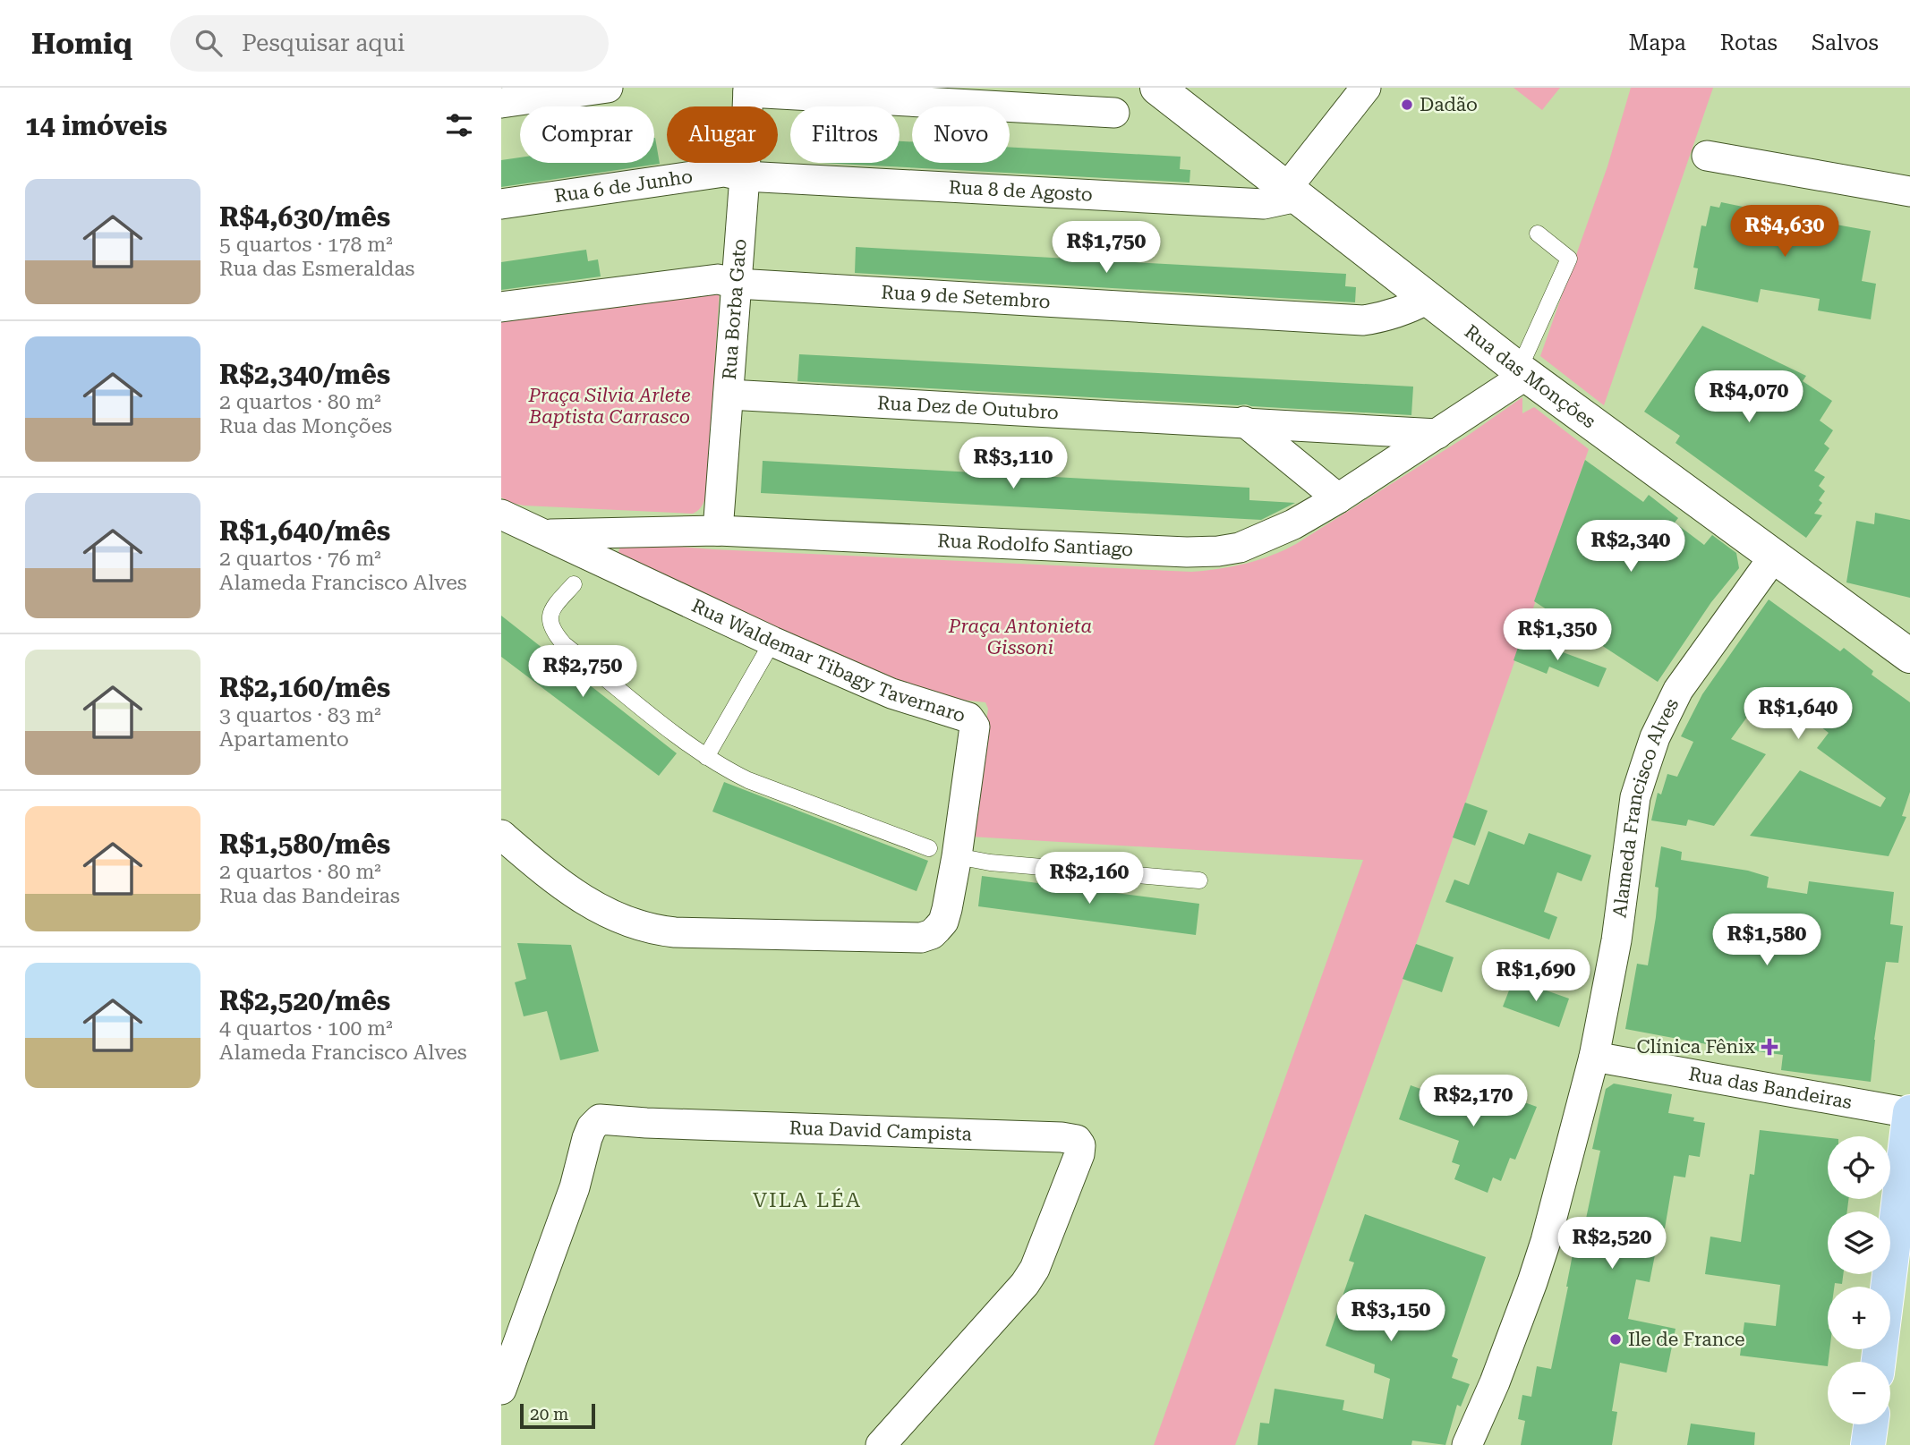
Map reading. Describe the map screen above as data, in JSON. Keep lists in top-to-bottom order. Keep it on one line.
{"streets":{"street":["Rua 6 de Junho","Rua 8 de Agosto","Rua 9 de Setembro","Rua Borba Gato","Rua das Monções","Rua Dez de Outubro","Rua Rodolfo Santiago","Rua Waldemar Tibagy Tavernaro","Alameda Francisco Alves","Rua das Bandeiras","Rua David Campista"]},"crossings":[["Rua 6 de Junho","Rua 8 de Agosto"],["Rua 6 de Junho","Rua Borba Gato"],["Rua 8 de Agosto","Rua Borba Gato"],["Rua 8 de Agosto","Rua das Monções"],["Rua 9 de Setembro","Rua Borba Gato"],["Rua 9 de Setembro","Rua das Monções"],["Rua Borba Gato","Rua Dez de Outubro"],["Rua Borba Gato","Rua Rodolfo Santiago"],["Rua das Monções","Rua Rodolfo Santiago"],["Rua das Monções","Alameda Francisco Alves"],["Rua Dez de Outubro","Rua Rodolfo Santiago"],["Rua Rodolfo Santiago","Rua Waldemar Tibagy Tavernaro"],["Alameda Francisco Alves","Rua das Bandeiras"]],"districts":["VILA LÉA"],"parks":["Praça Silvia Arlete Baptista Carrasco","Praça Antonieta Gissoni"],"places":{"other":["Dadão","Ile de France"],"health":["Clínica Fênix"]},"scale_bar":"20 m","page":{"header":"Homiq","search":"Pesquisar aqui","nav":["Mapa","Rotas","Salvos"],"heading":"14 imóveis","chip":["Comprar","Alugar","Filtros","Novo"],"list":[{"name":"R$4,630/mês","note":"5 quartos · 178 m² · Rua das Esmeraldas"},{"name":"R$2,340/mês","note":"2 quartos · 80 m² · Rua das Monções"},{"name":"R$1,640/mês","note":"2 quartos · 76 m² · Alameda Francisco Alves"},{"name":"R$2,160/mês","note":"3 quartos · 83 m² · Apartamento"},{"name":"R$1,580/mês","note":"2 quartos · 80 m² · Rua das Bandeiras"},{"name":"R$2,520/mês","note":"4 quartos · 100 m² · Alameda Francisco Alves"}],"price":["R$4,630","R$1,750","R$4,070","R$3,110","R$2,340","R$1,350","R$2,750","R$1,640","R$2,160","R$1,580","R$1,690","R$2,170","R$2,520","R$3,150"],"map_buttons":["+","−"],"scale":"20 m"}}
